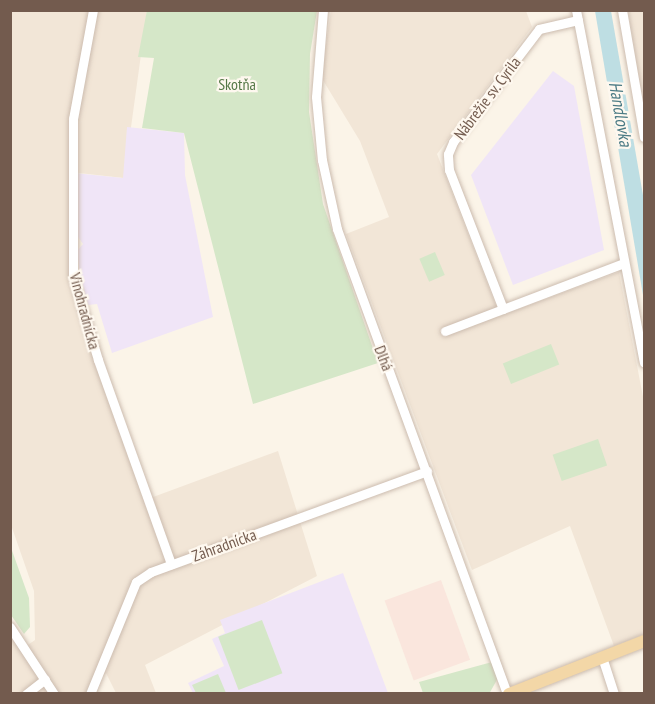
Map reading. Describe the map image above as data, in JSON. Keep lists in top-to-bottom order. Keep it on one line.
{"streets":{"street":["Nábrežie sv. Cyrila","Vinohradnícka","Dlhá","Záhradnícka"]},"crossings":[["Vinohradnícka","Záhradnícka"],["Dlhá","Záhradnícka"]],"water":["Handlovka"],"parks":["Skotňa"]}
